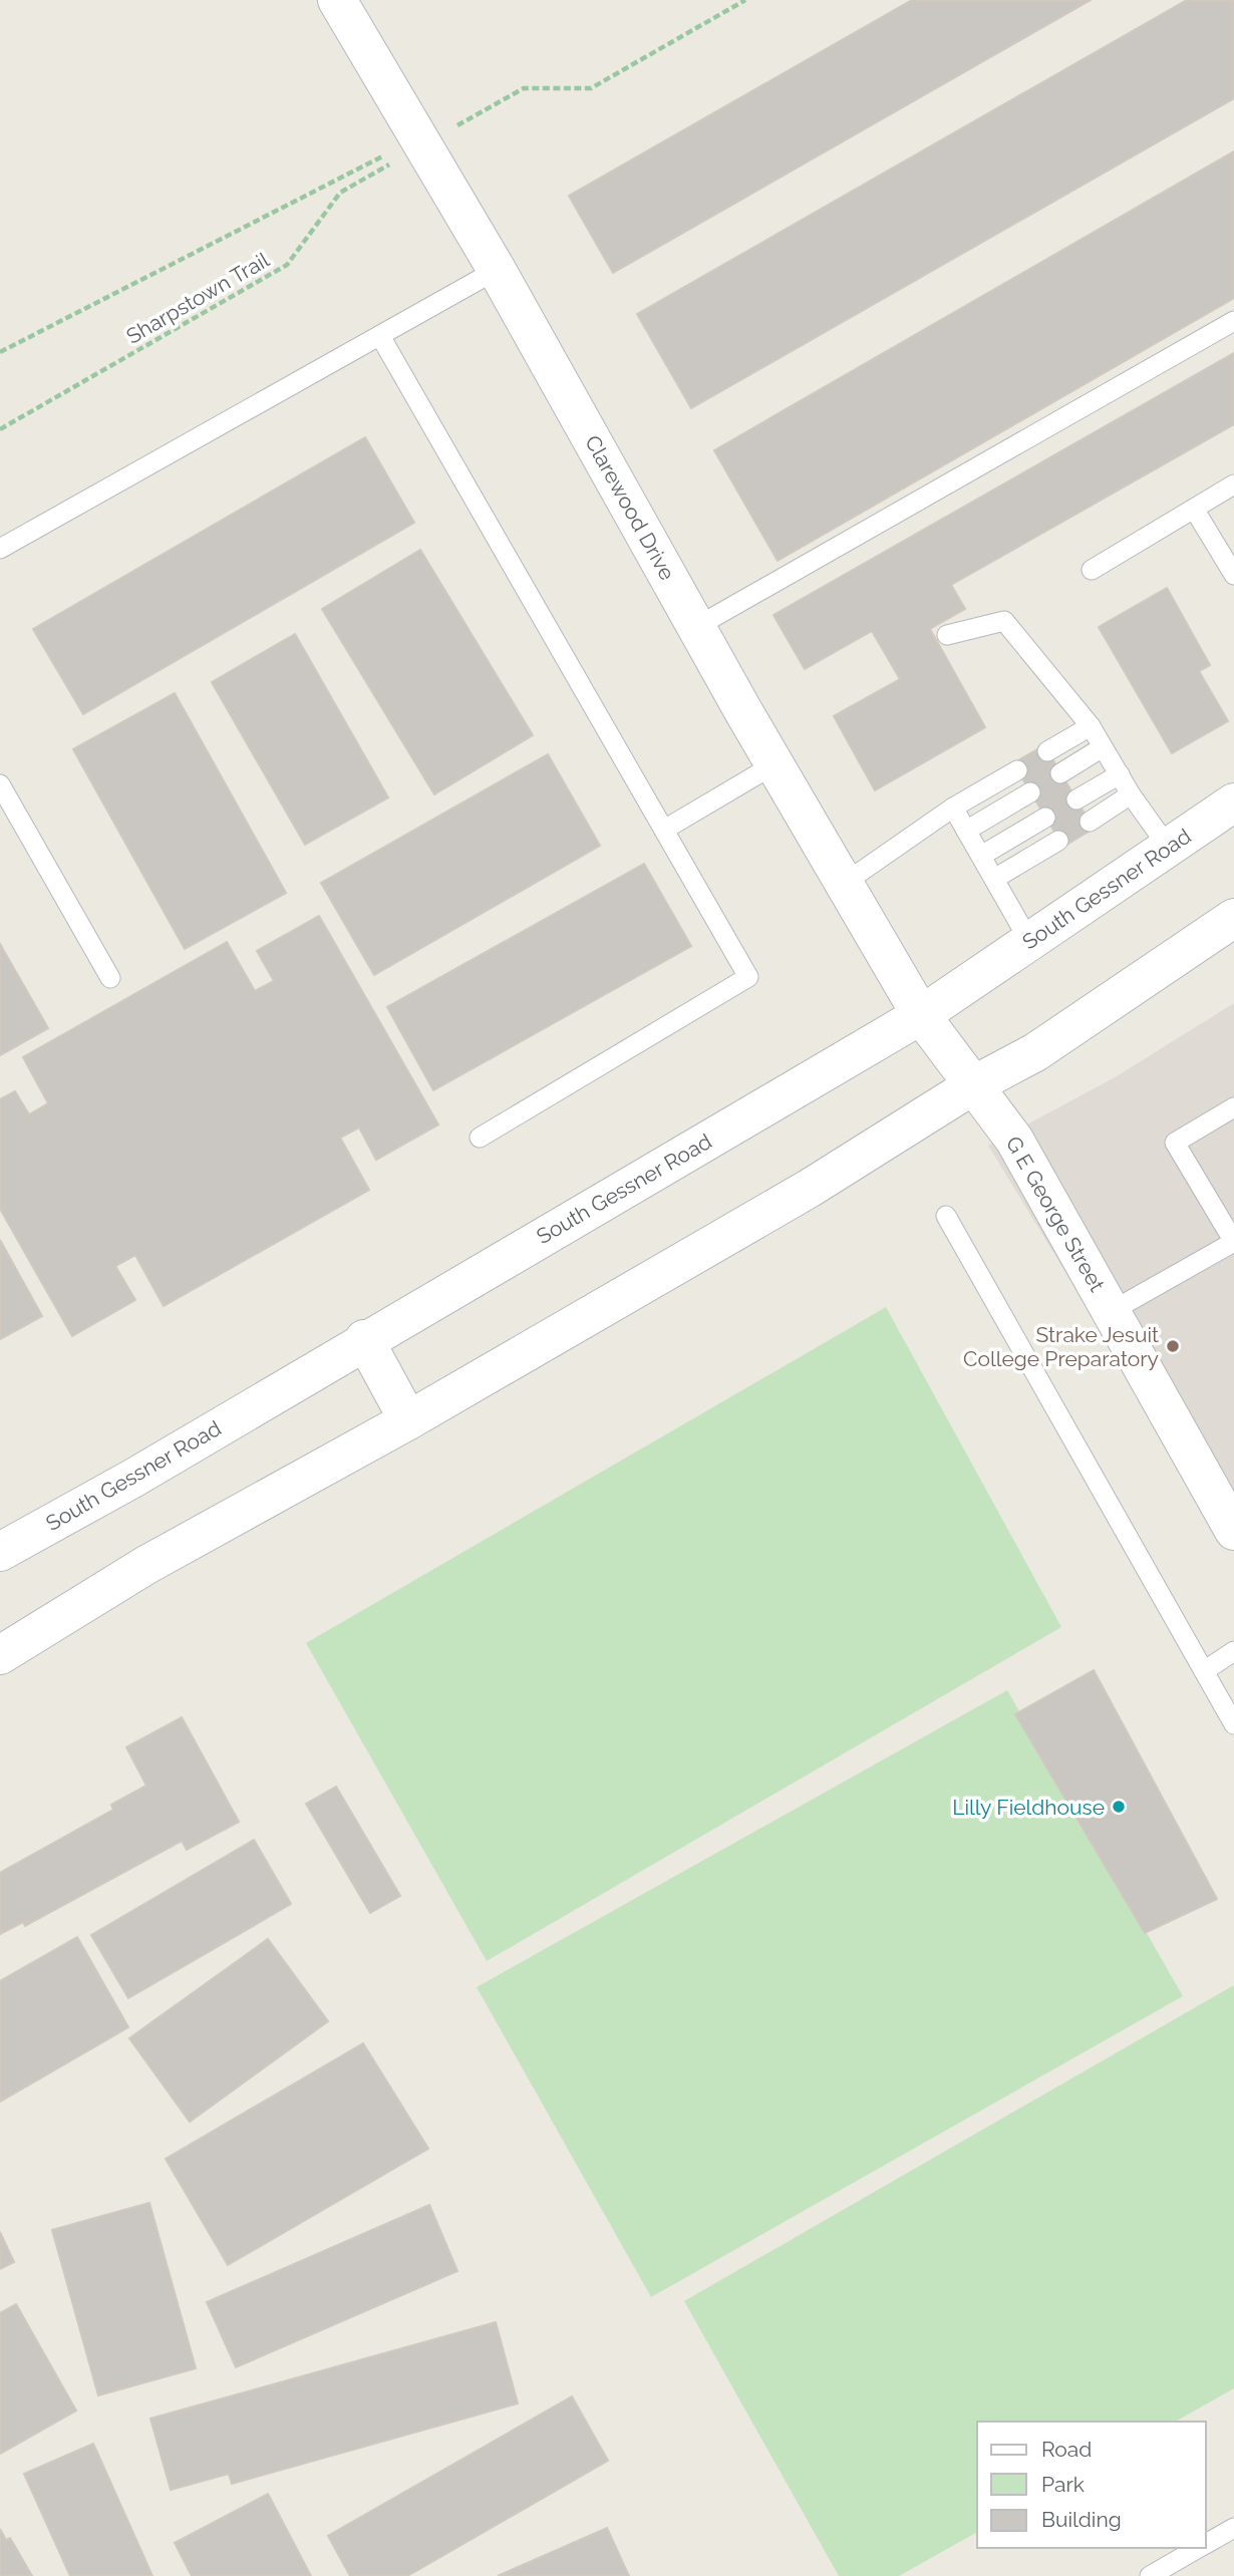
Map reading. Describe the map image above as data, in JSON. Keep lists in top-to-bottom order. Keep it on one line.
{"streets":{"main road":["Clarewood Drive","South Gessner Road","G E George Street"],"path":["Sharpstown Trail"]},"crossings":[["Clarewood Drive","South Gessner Road"],["Clarewood Drive","G E George Street"],["South Gessner Road","G E George Street"]],"places":["Strake Jesuit College Preparatory","Lilly Fieldhouse"],"legend":["Road","Park","Building"]}
